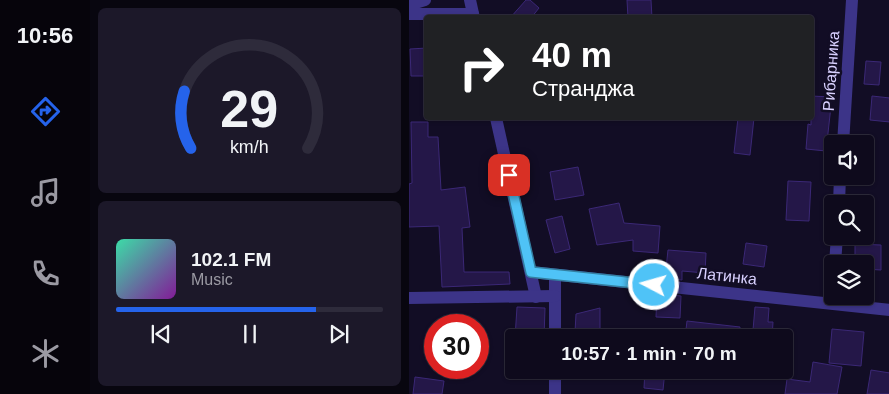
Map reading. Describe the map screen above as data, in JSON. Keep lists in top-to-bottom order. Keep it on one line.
{"streets":{"street":["Рибарника","Латинка"]},"page":{"tabs":"10:56","turn":["40 m","Странджа"],"song":["102.1 FM","Music"],"limit":"30","trip":"10:57 · 1 min · 70 m","gauge":["29","km/h"]}}
